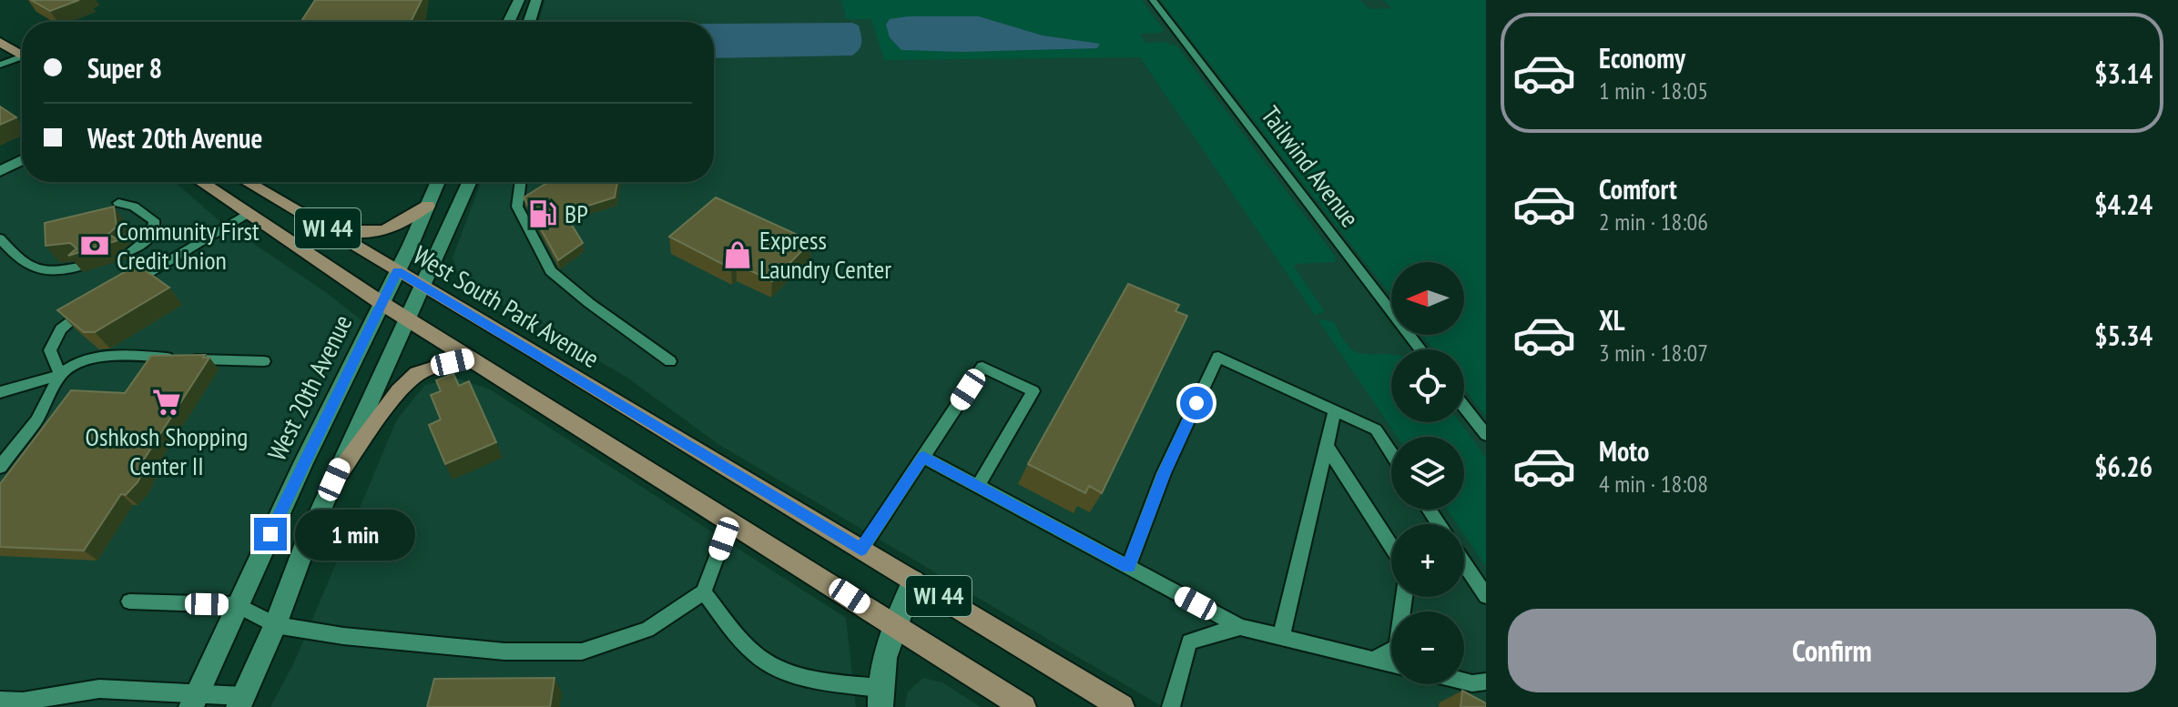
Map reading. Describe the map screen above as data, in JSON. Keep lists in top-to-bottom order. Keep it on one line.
{"streets":{"main road":["WI 44","West South Park Avenue"],"street":["West 20th Avenue"],"lane":["Tailwind Avenue"]},"crossings":[["WI 44","West South Park Avenue"],["WI 44","West 20th Avenue"],["West South Park Avenue","West 20th Avenue"]],"places":{"fuel station":["BP"],"bank":["Community First Credit Union"],"shop":["Express Laundry Center"],"supermarket":["Oshkosh Shopping Center II"]},"north":"left","page":{"list":[{"name":"Economy","note":"1 min · 18:05","value":"$3.14"},{"name":"Comfort","note":"2 min · 18:06","value":"$4.24"},{"name":"XL","note":"3 min · 18:07","value":"$5.34"},{"name":"Moto","note":"4 min · 18:08","value":"$6.26"}],"banner":["Super 8","West 20th Avenue"],"map_buttons":["+","−"],"bubble":"1 min","buttons":"Confirm"}}
